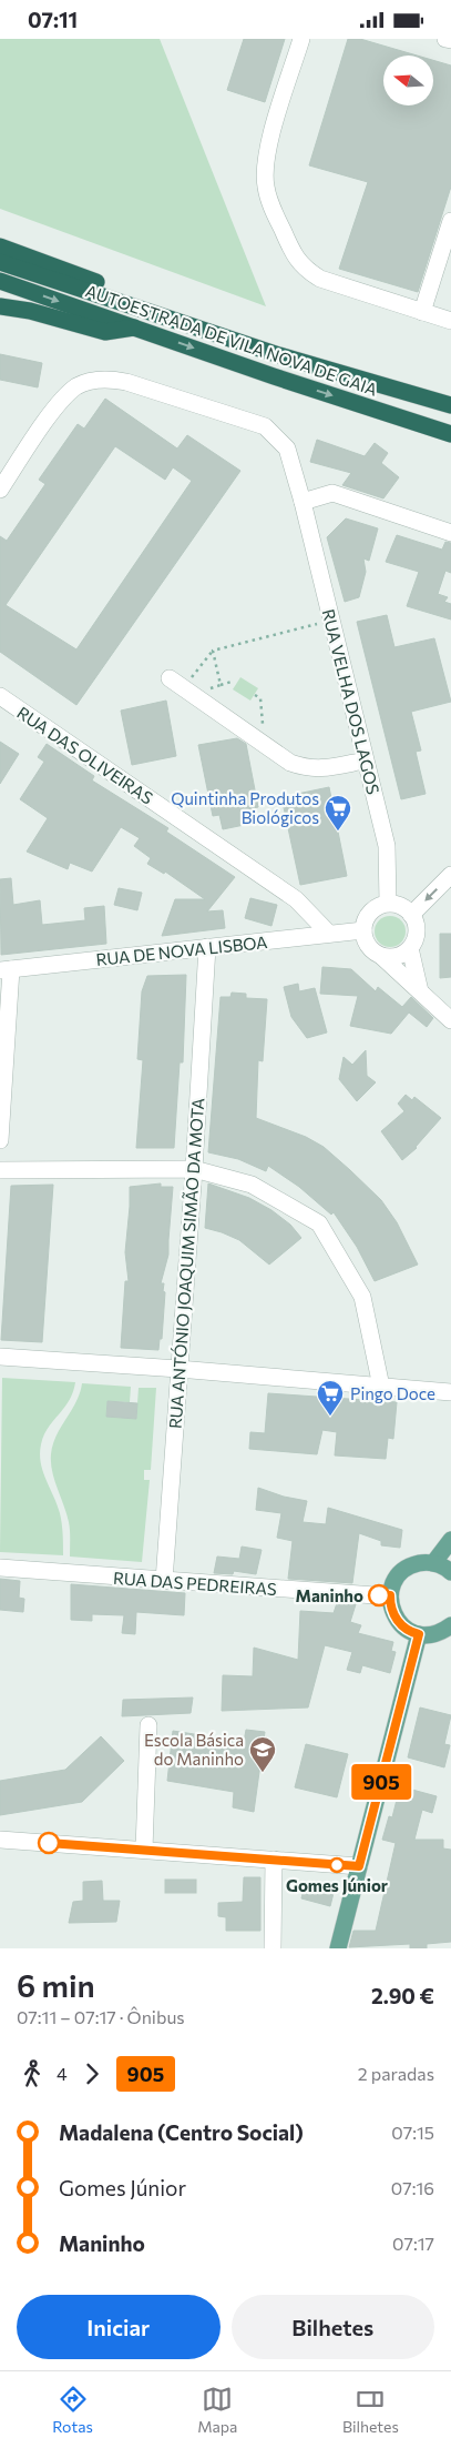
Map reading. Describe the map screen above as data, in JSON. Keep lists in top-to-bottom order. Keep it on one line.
{"streets":{"highway":["AUTOESTRADA DE VILA NOVA DE GAIA"],"street":["RUA VELHA DOS LAGOS","RUA DAS OLIVEIRAS","RUA DE NOVA LISBOA","RUA ANTÓNIO JOAQUIM SIMÃO DA MOTA","RUA DAS PEDREIRAS"]},"crossings":[["RUA VELHA DOS LAGOS","RUA DE NOVA LISBOA"],["RUA DAS OLIVEIRAS","RUA DE NOVA LISBOA"],["RUA DE NOVA LISBOA","RUA ANTÓNIO JOAQUIM SIMÃO DA MOTA"],["RUA ANTÓNIO JOAQUIM SIMÃO DA MOTA","RUA DAS PEDREIRAS"]],"places":{"supermarket":["Quintinha Produtos Biológicos","Pingo Doce"],"other":["Maninho","Gomes Júnior"],"school or university":["Escola Básica do Maninho"]},"lines":["bus line 905"],"north":"left","page":{"status":"07:11","on_map":"905","heading":["6 min","07:11 – 07:17 · Ônibus","2.90 €"],"legs":["4","905","2 paradas"],"list":[{"name":"Madalena (Centro Social)","value":"07:15"},{"name":"Gomes Júnior","value":"07:16"},{"name":"Maninho","value":"07:17"}],"buttons":["Iniciar","Bilhetes"],"tabs":["Rotas","Mapa","Bilhetes"]}}
